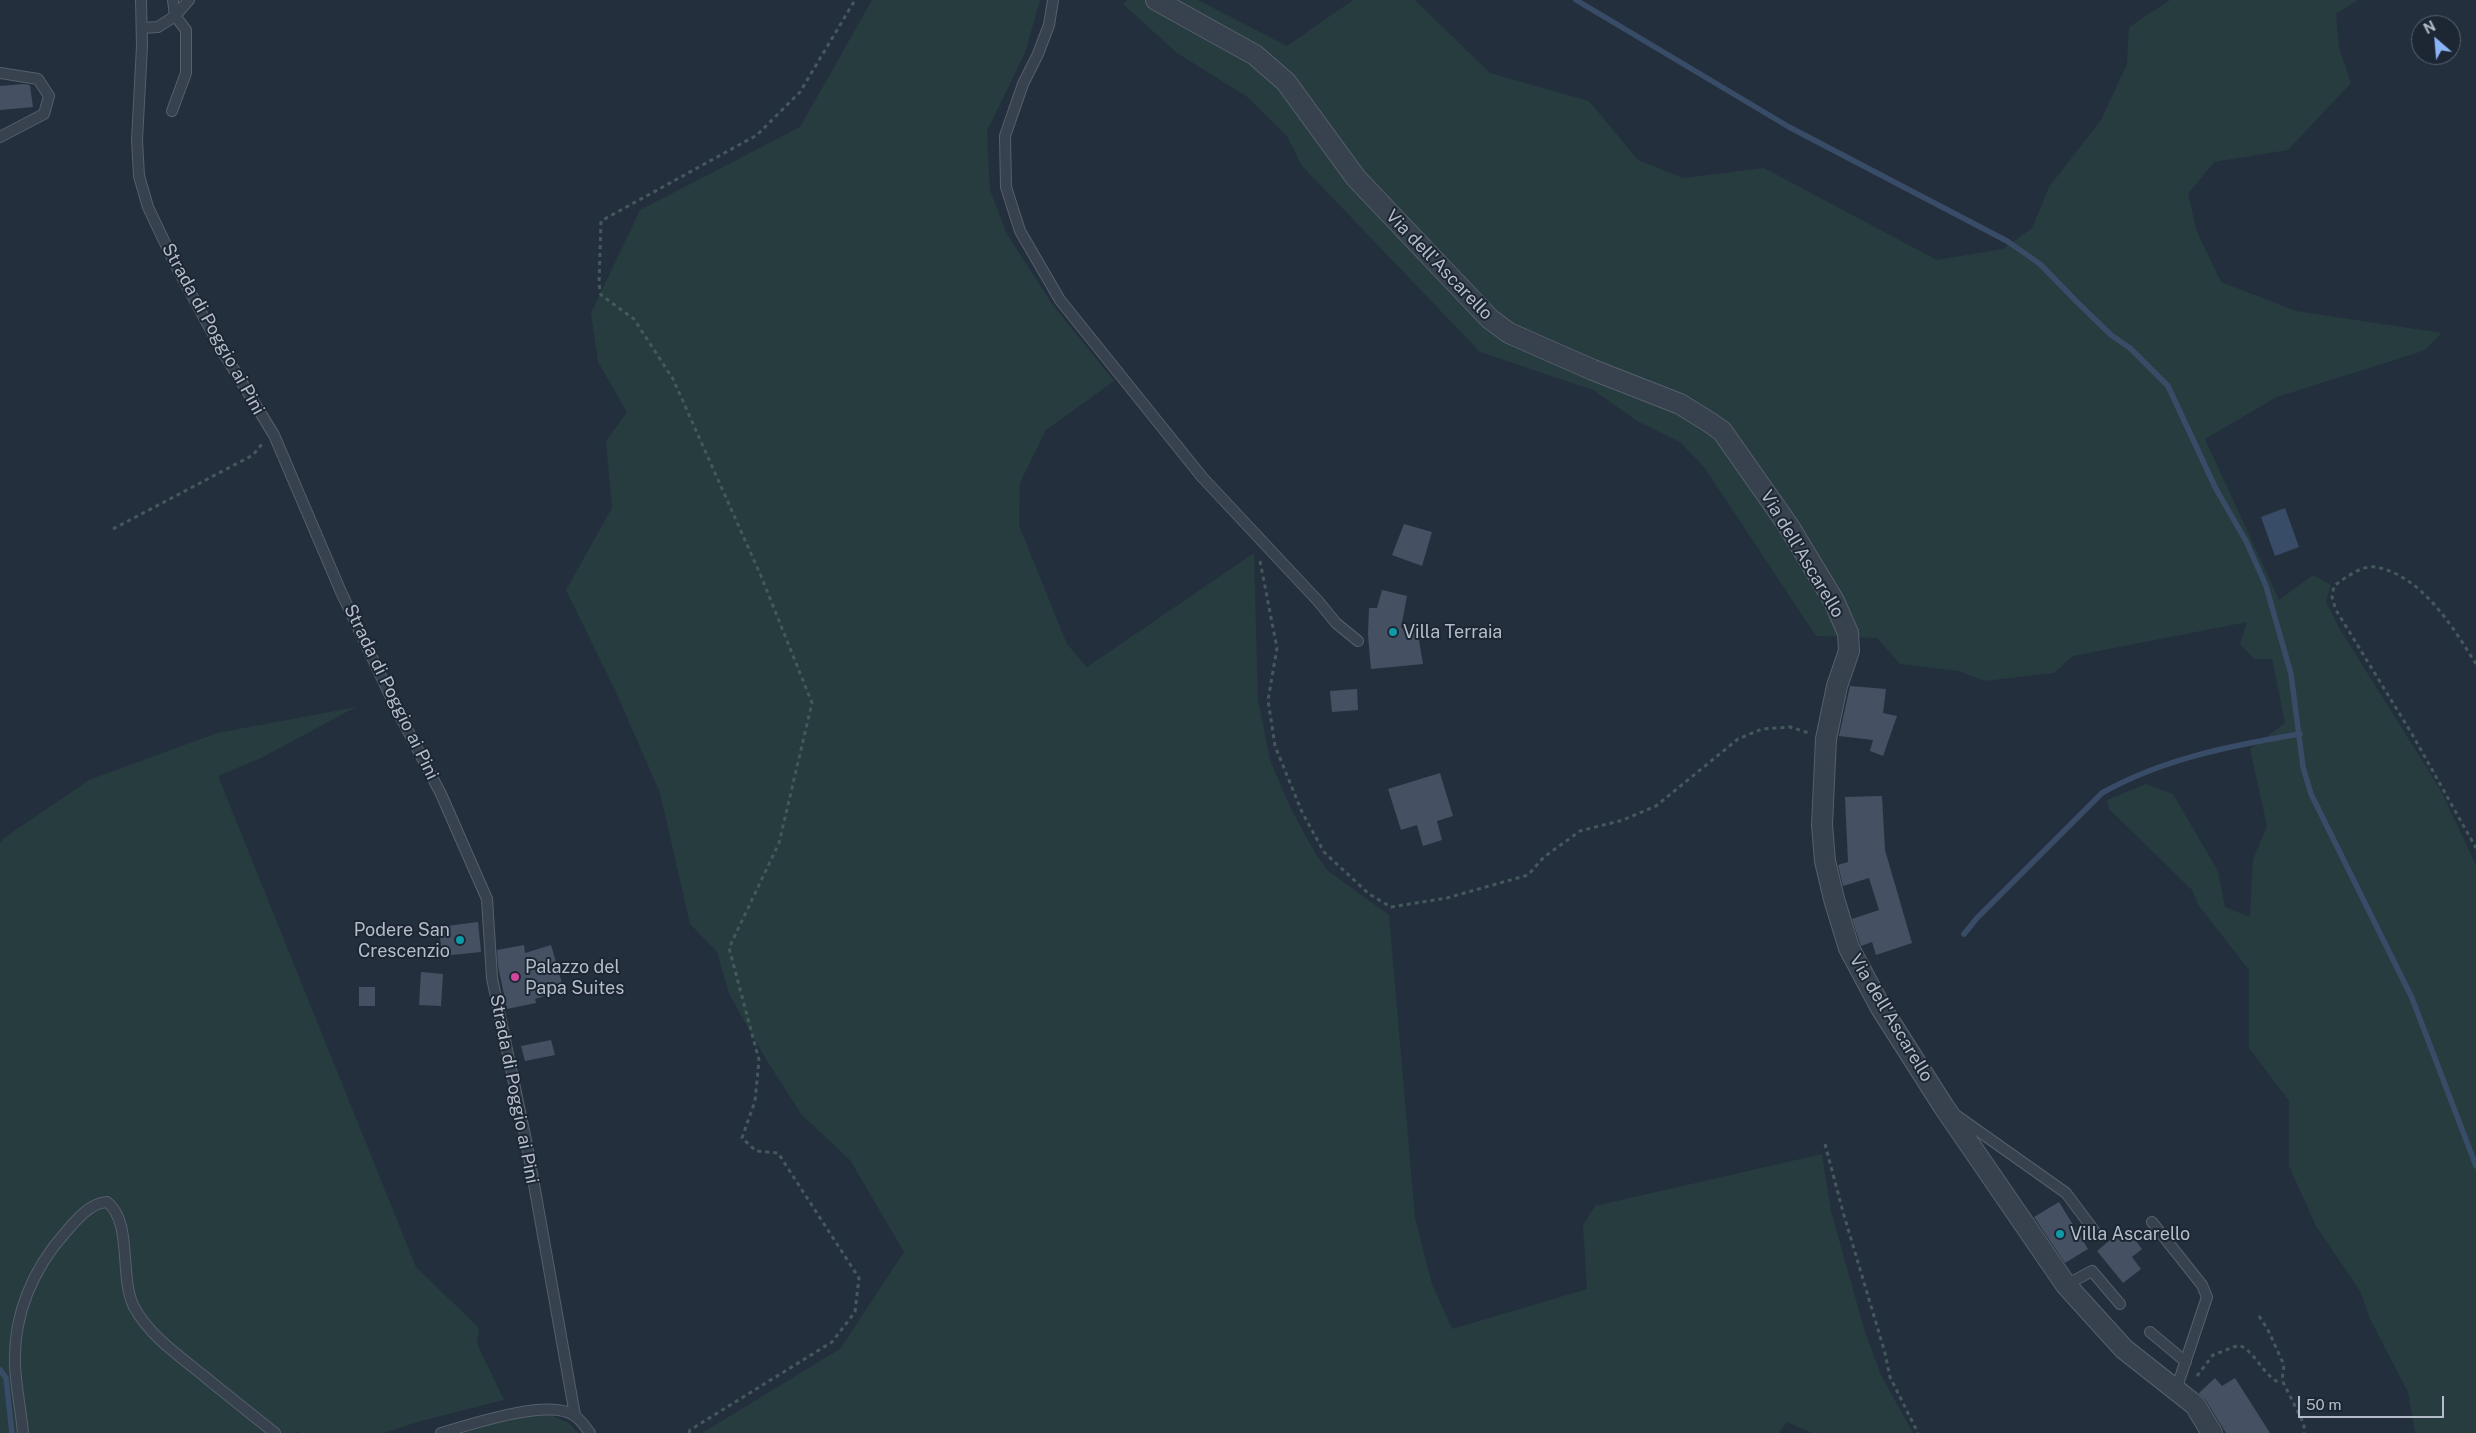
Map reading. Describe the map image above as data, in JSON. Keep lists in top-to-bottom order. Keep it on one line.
{"streets":{"street":["Via dell'Ascarello"],"lane":["Strada di Poggio ai Pini"]},"places":["Villa Terraia","Podere San Crescenzio","Palazzo del Papa Suites","Villa Ascarello"],"scale_bar":"50 m","north":"top left"}
